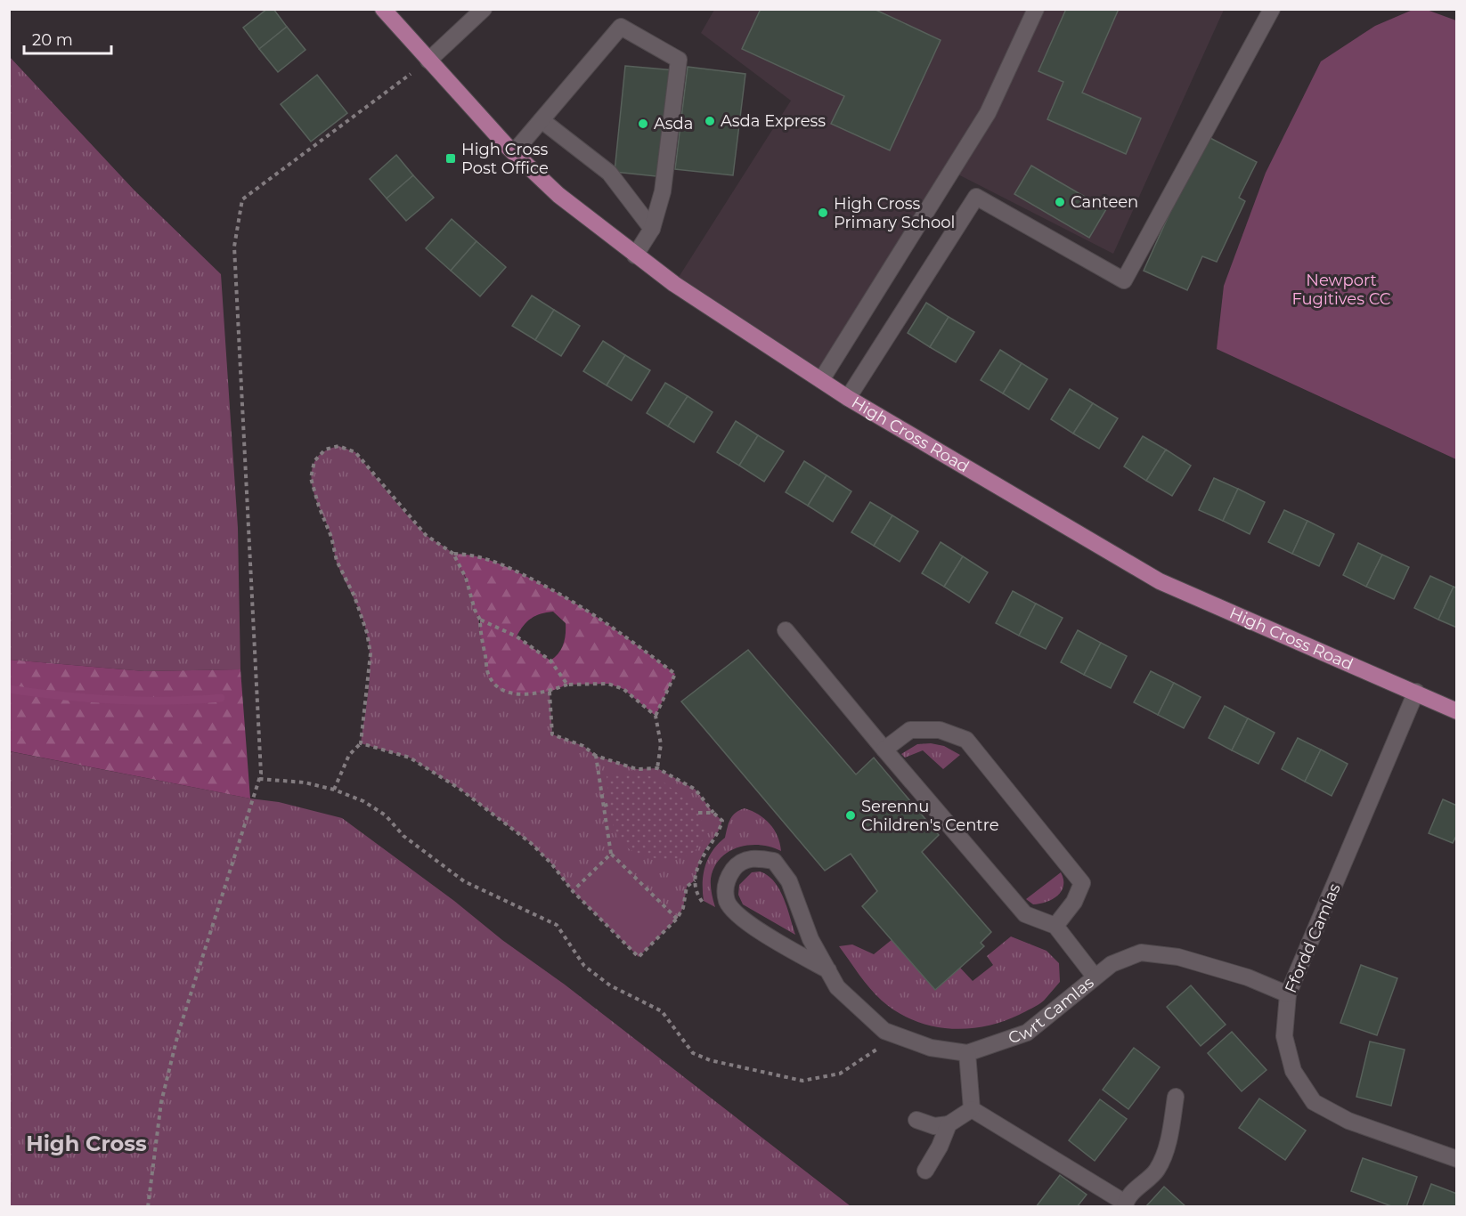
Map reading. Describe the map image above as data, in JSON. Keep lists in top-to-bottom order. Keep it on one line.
{"streets":{"main road":["High Cross Road"],"street":["Ffordd Camlas","Cwrt Camlas"]},"crossings":[["High Cross Road","Ffordd Camlas"],["Ffordd Camlas","Cwrt Camlas"]],"districts":["High Cross"],"parks":["Newport Fugitives CC"],"places":{"other":["Asda Express","Asda","Canteen","High Cross Primary School","Serennu Children's Centre"],"transit":["High Cross Post Office"]},"scale_bar":"20 m"}
